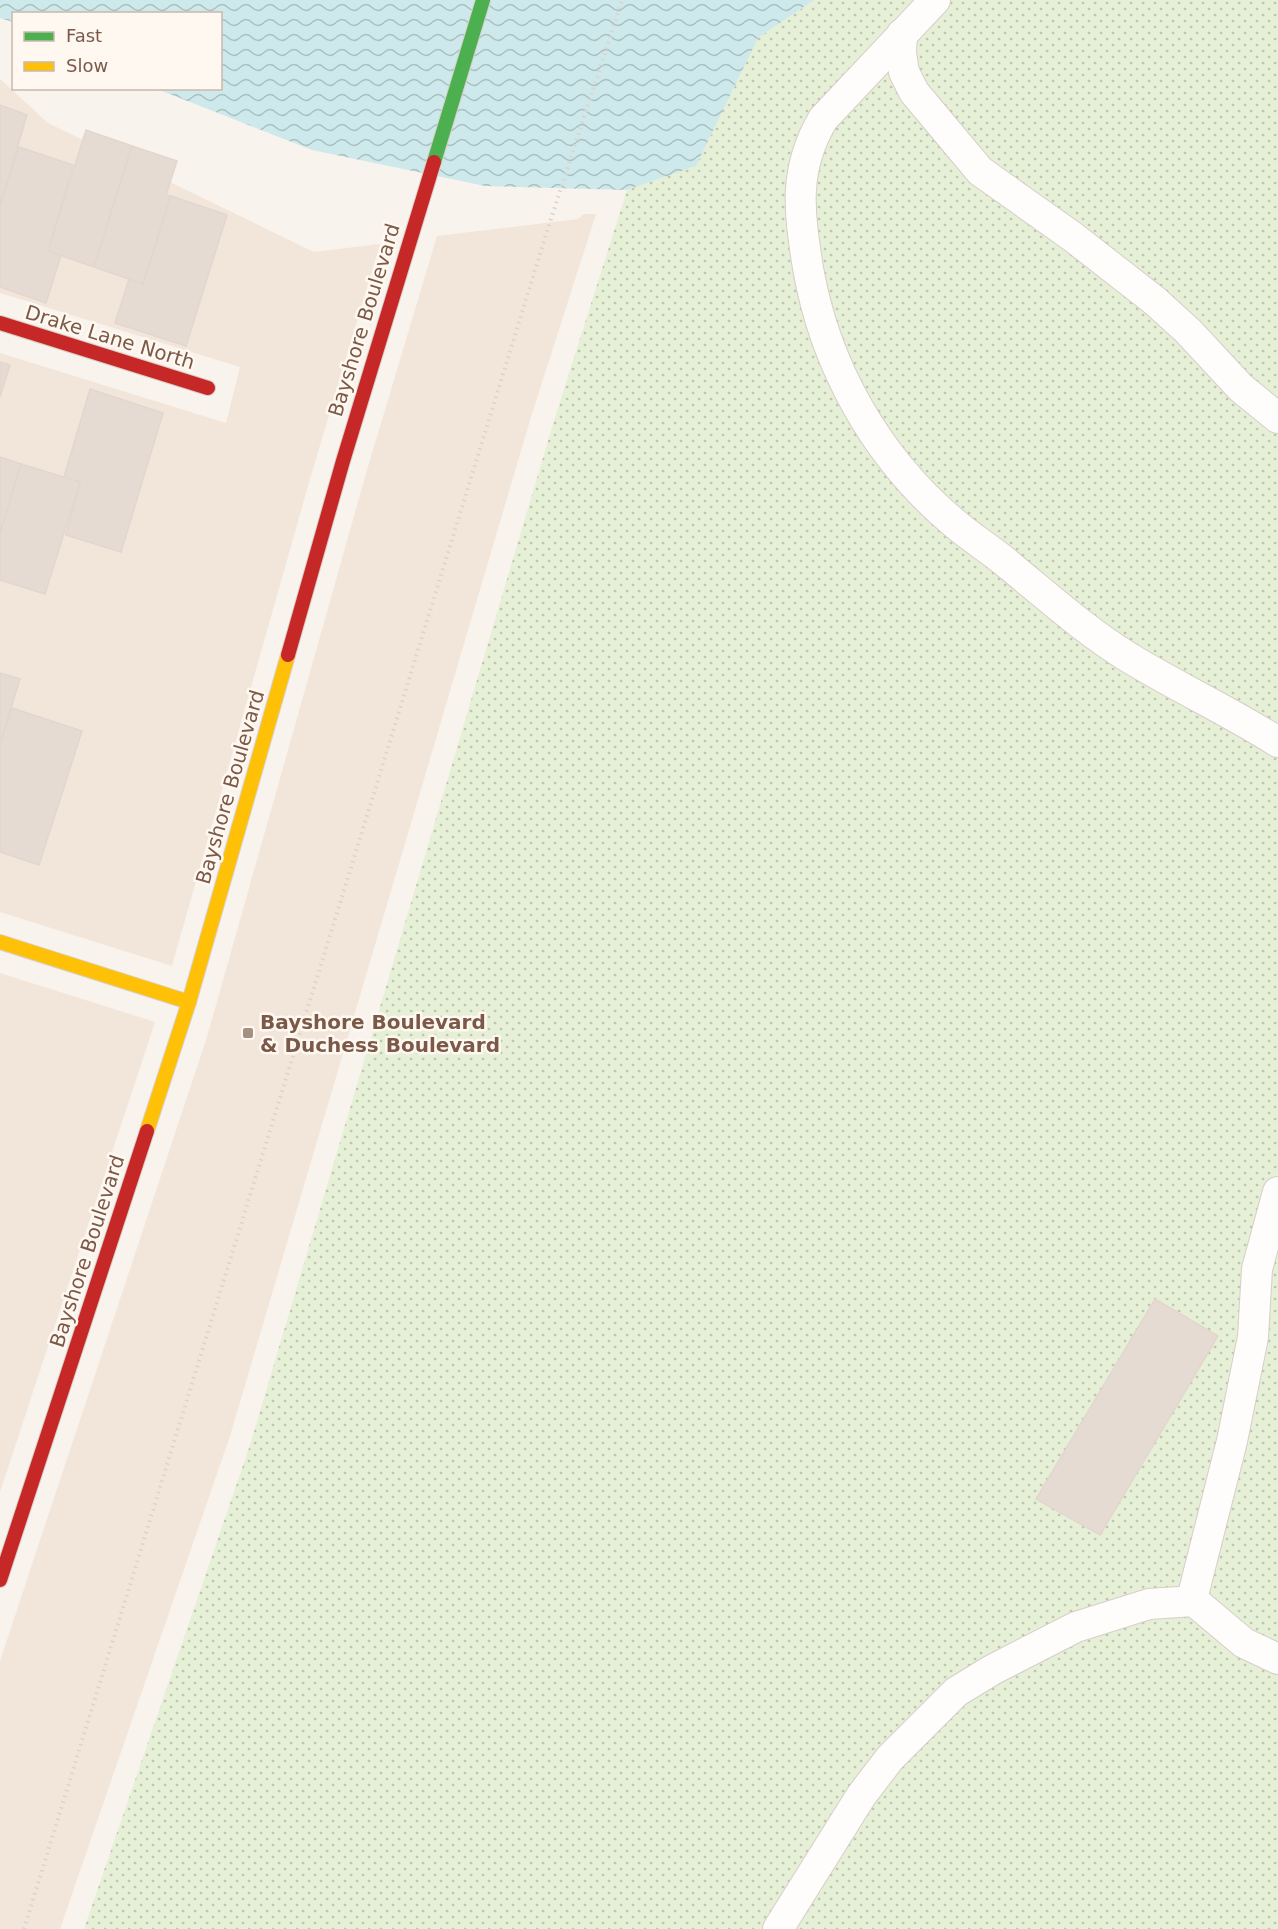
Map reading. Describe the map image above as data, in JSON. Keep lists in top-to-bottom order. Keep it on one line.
{"streets":{"main road":["Bayshore Boulevard","Drake Lane North"]},"places":{"transit":["Bayshore Boulevard & Duchess Boulevard"]},"legend":["Fast","Slow"]}
